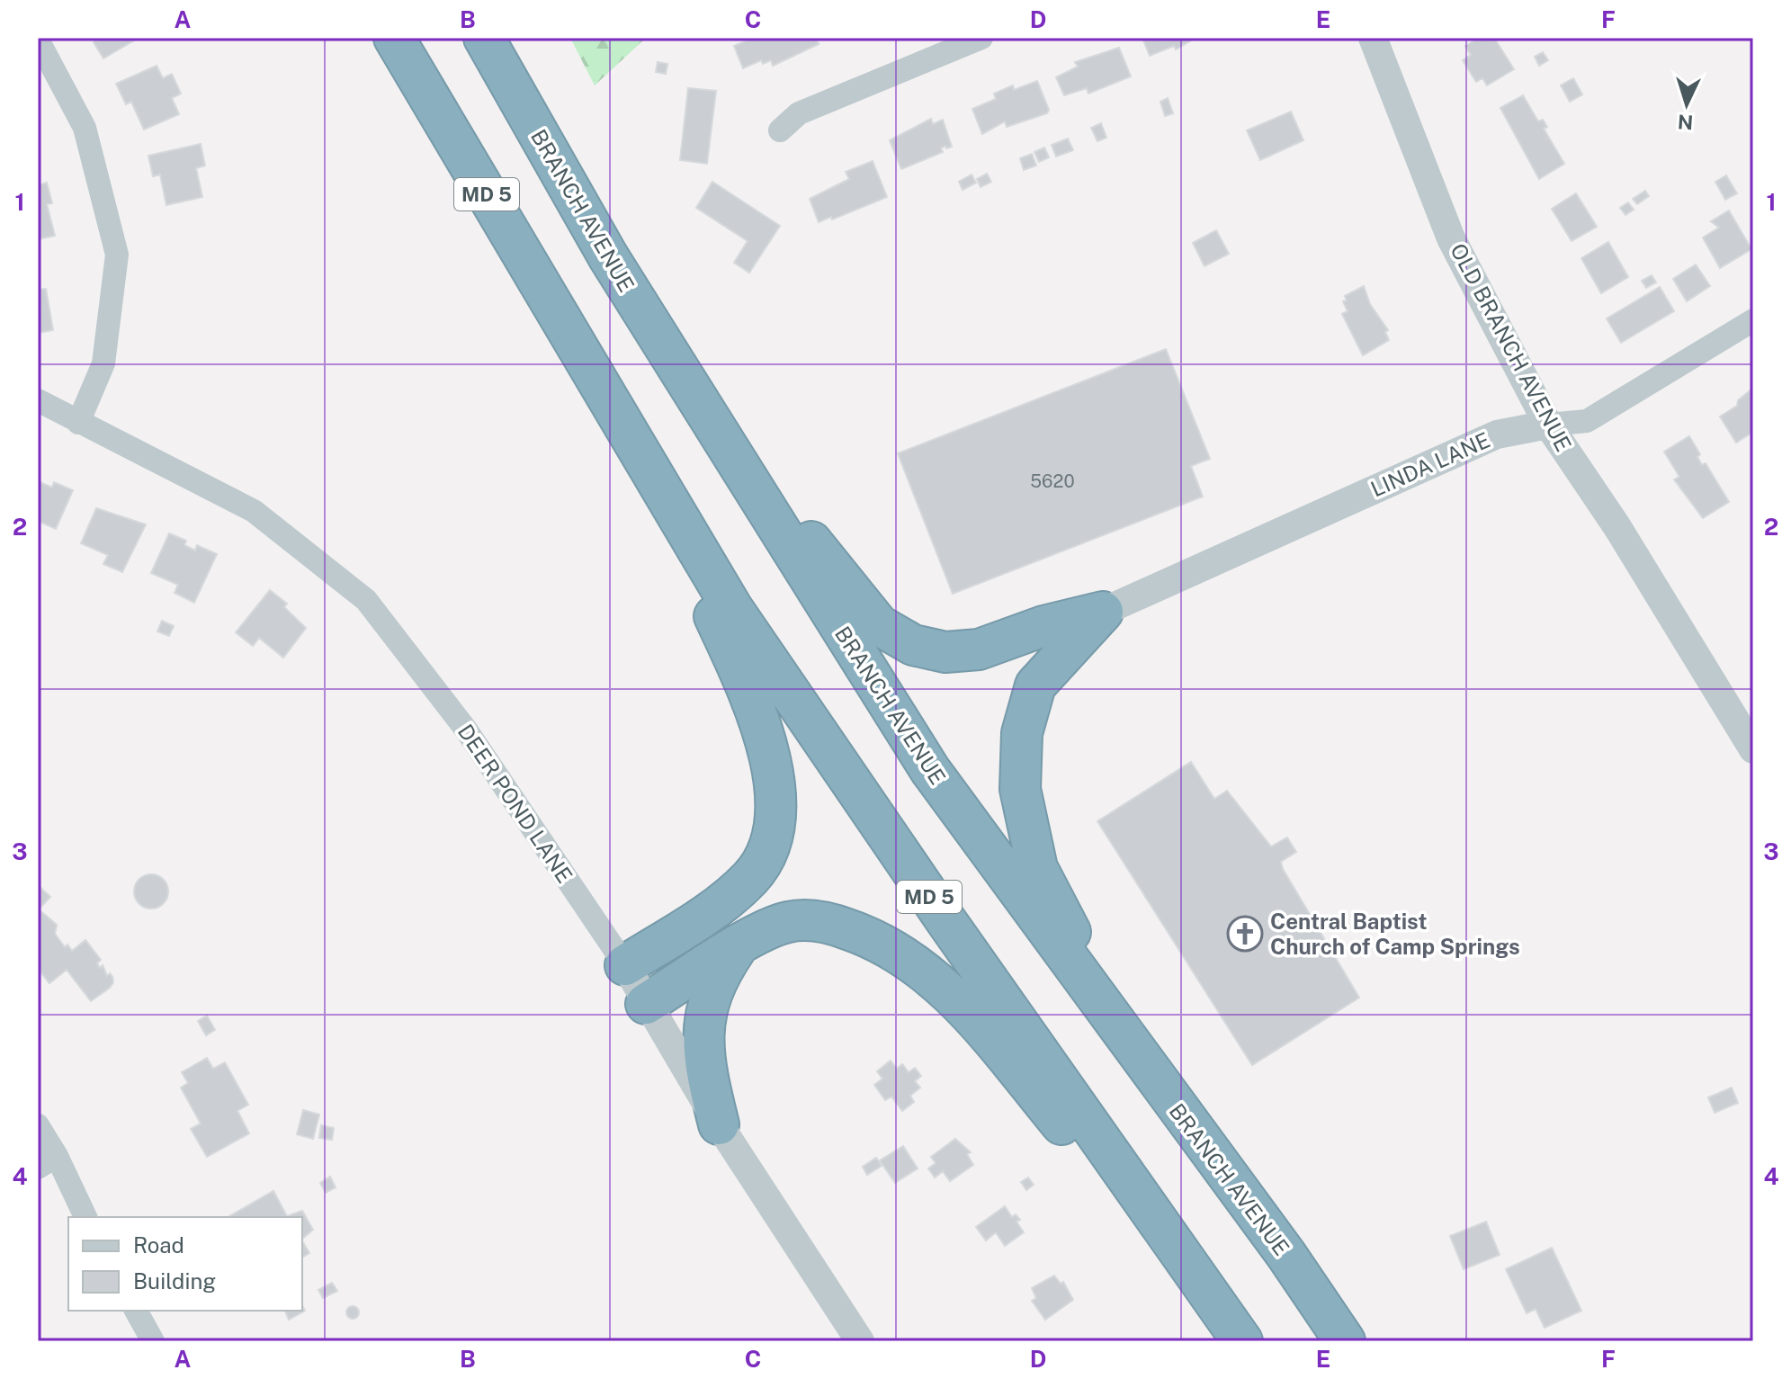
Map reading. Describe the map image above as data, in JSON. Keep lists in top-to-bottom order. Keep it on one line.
{"streets":{"highway":["MD 5","BRANCH AVENUE"],"street":["OLD BRANCH AVENUE","LINDA LANE","DEER POND LANE"]},"crossings":[["OLD BRANCH AVENUE","LINDA LANE"]],"places":{"church":["Central Baptist Church of Camp Springs"]},"house_numbers":["5620"],"legend":["Road","Building"],"north":"bottom","grid":{"columns":["A","B","C","D","E","F"],"rows":["1","2","3","4"]}}
